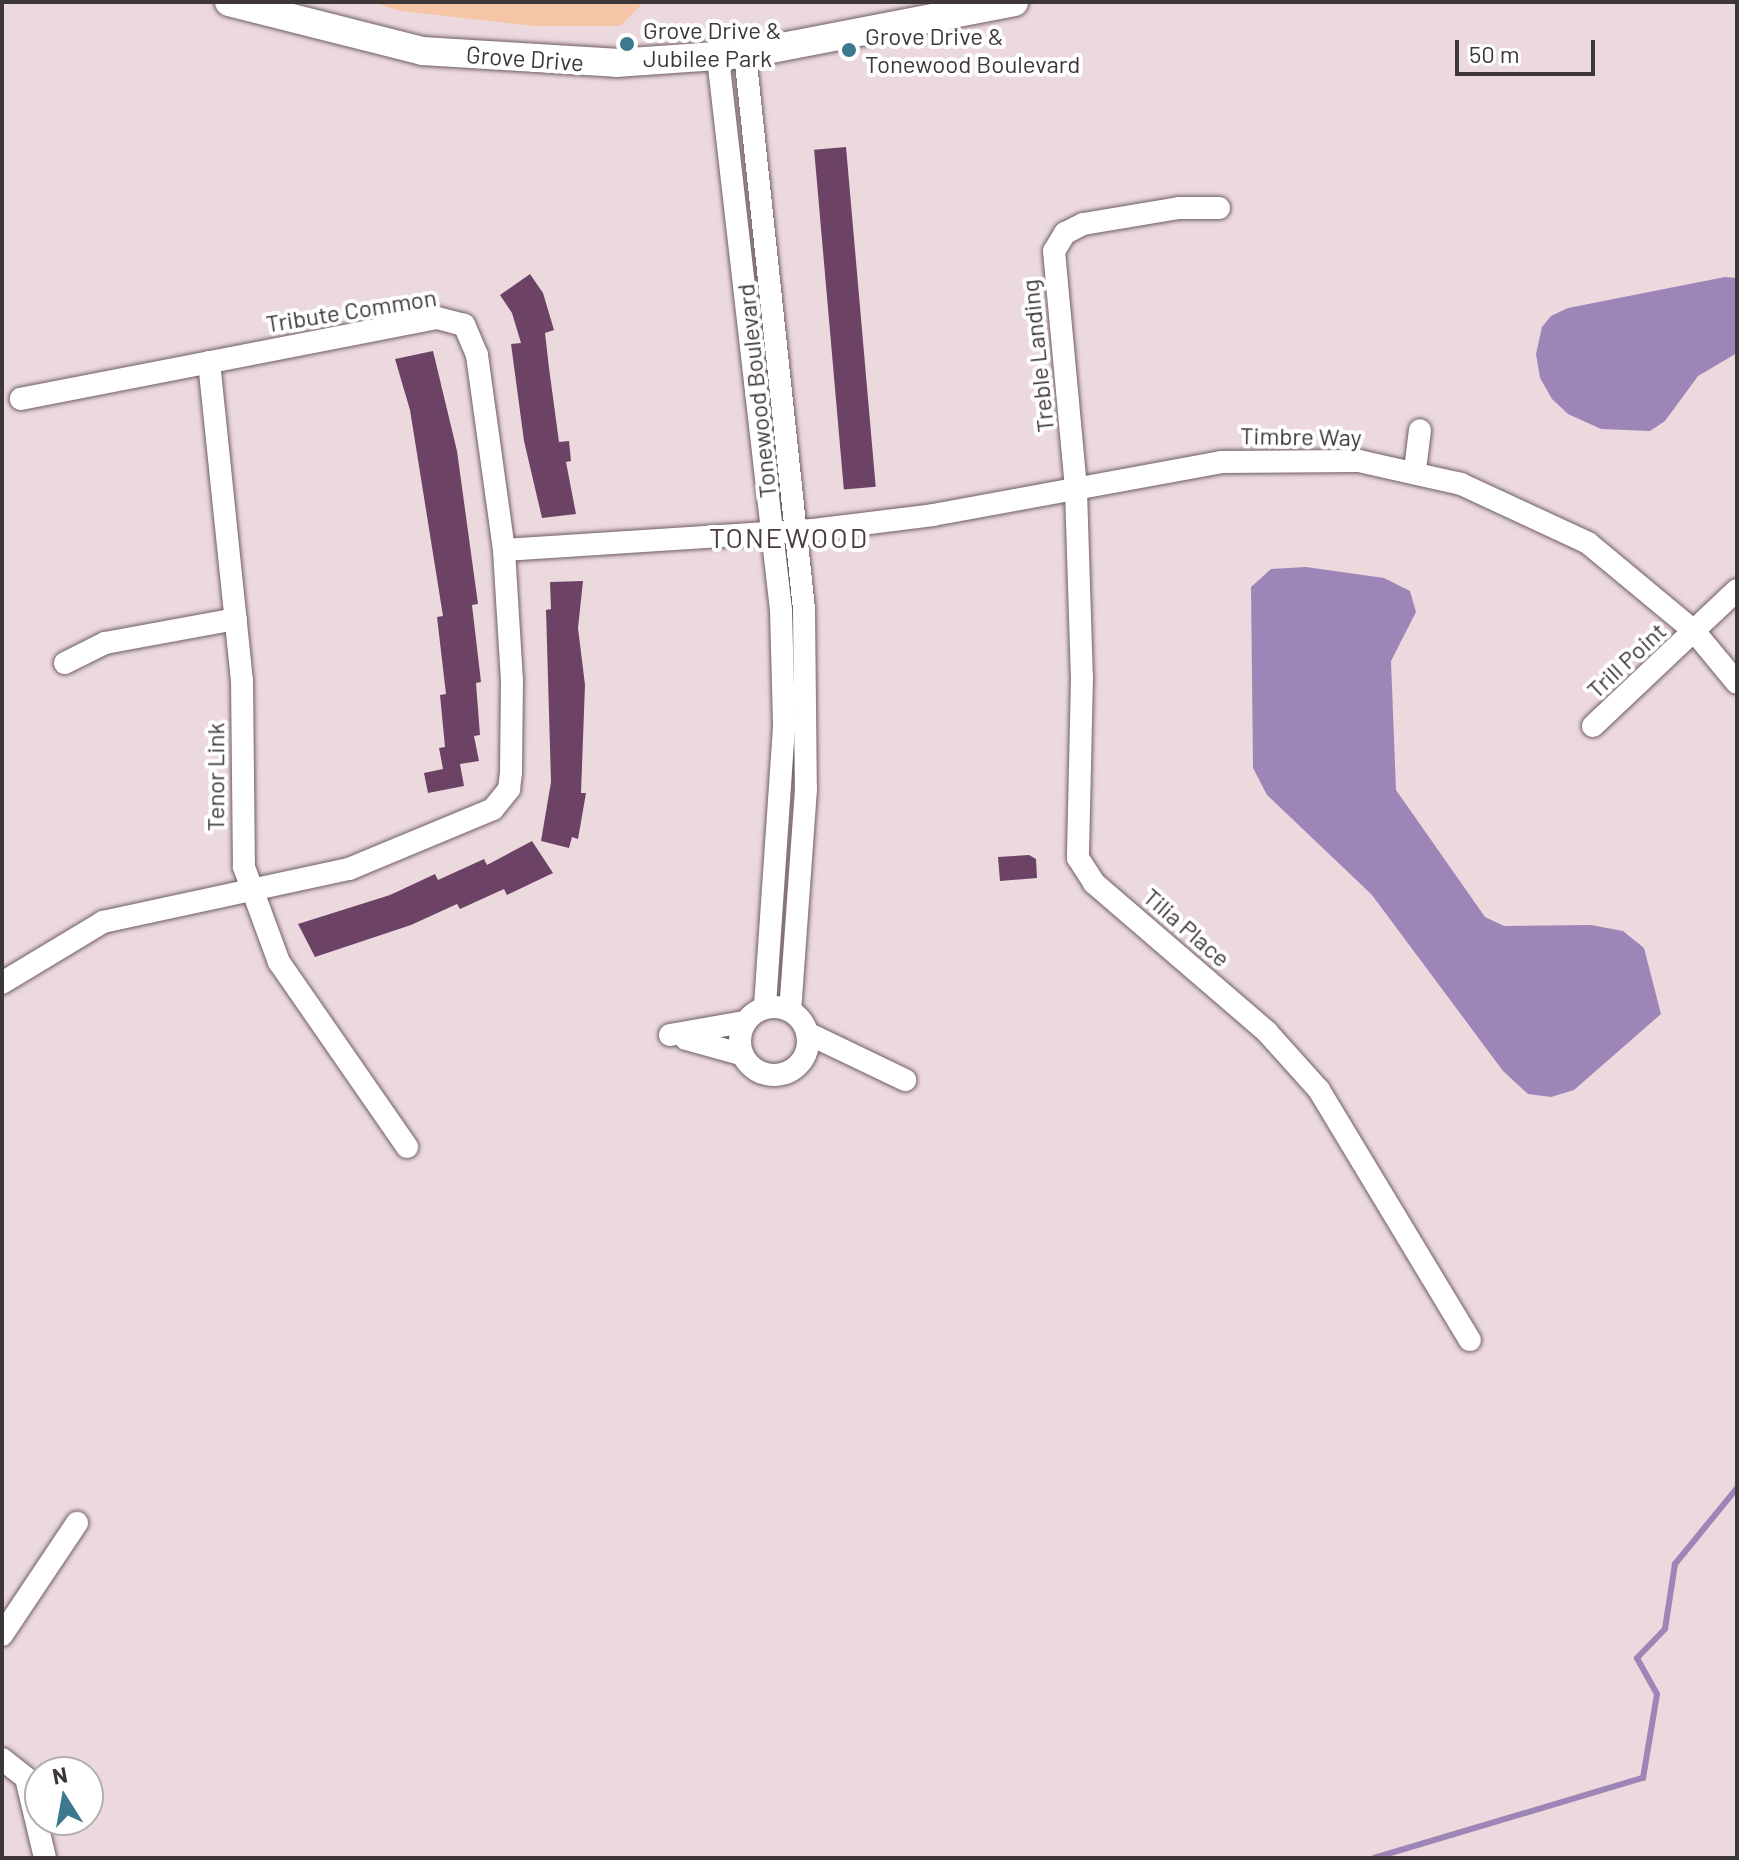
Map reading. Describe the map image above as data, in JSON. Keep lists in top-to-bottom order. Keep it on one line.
{"streets":{"main road":["Grove Drive"],"street":["Tribute Common","Treble Landing","Tonewood Boulevard","Timbre Way","Trill Point","Tenor Link","Tilia Place"]},"crossings":[["Grove Drive","Tonewood Boulevard"],["Tribute Common","Tenor Link"],["Treble Landing","Timbre Way"],["Treble Landing","Tilia Place"],["Tonewood Boulevard","Timbre Way"],["Timbre Way","Trill Point"],["Timbre Way","Tilia Place"]],"districts":["TONEWOOD"],"places":["Grove Drive & Jubilee Park","Grove Drive & Tonewood Boulevard"],"scale_bar":"50 m","north":"top"}
